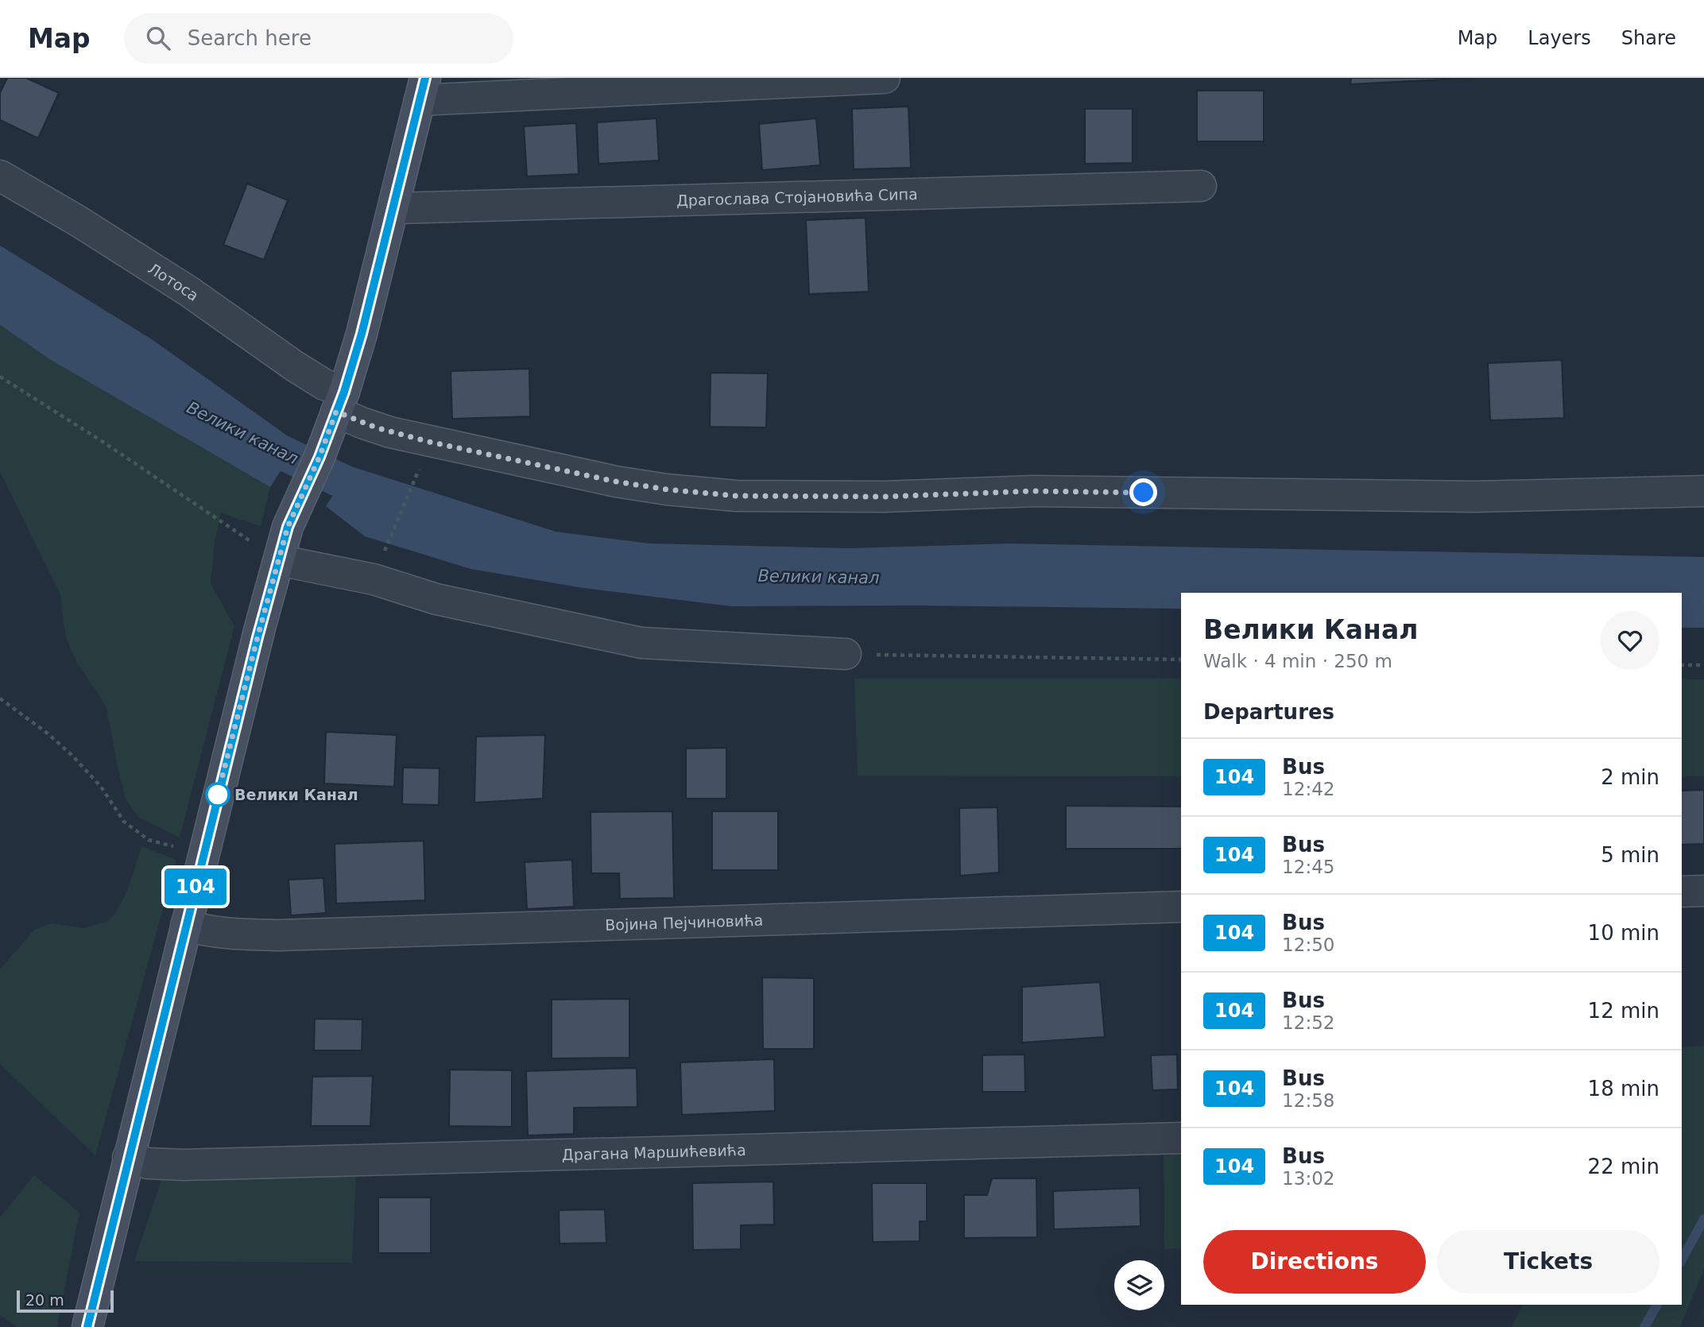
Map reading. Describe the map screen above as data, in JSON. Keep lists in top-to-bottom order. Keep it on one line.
{"streets":{"street":["Драгослава Стојановића Сипа","Лотоса","Војина Пејчиновића","Драгана Маршићевића"]},"water":["Велики канал"],"places":["Велики Канал"],"lines":["bus line 104"],"scale_bar":"20 m","page":{"header":"Map","search":"Search here","nav":["Map","Layers","Share"],"on_map":"104","heading":[["Велики Канал","Walk · 4 min · 250 m"],"Departures"],"list":[{"mark":"104","name":"Bus","note":"12:42","value":"2 min"},{"mark":"104","name":"Bus","note":"12:45","value":"5 min"},{"mark":"104","name":"Bus","note":"12:50","value":"10 min"},{"mark":"104","name":"Bus","note":"12:52","value":"12 min"},{"mark":"104","name":"Bus","note":"12:58","value":"18 min"},{"mark":"104","name":"Bus","note":"13:02","value":"22 min"}],"buttons":["Directions","Tickets"],"scale":"20 m"}}
